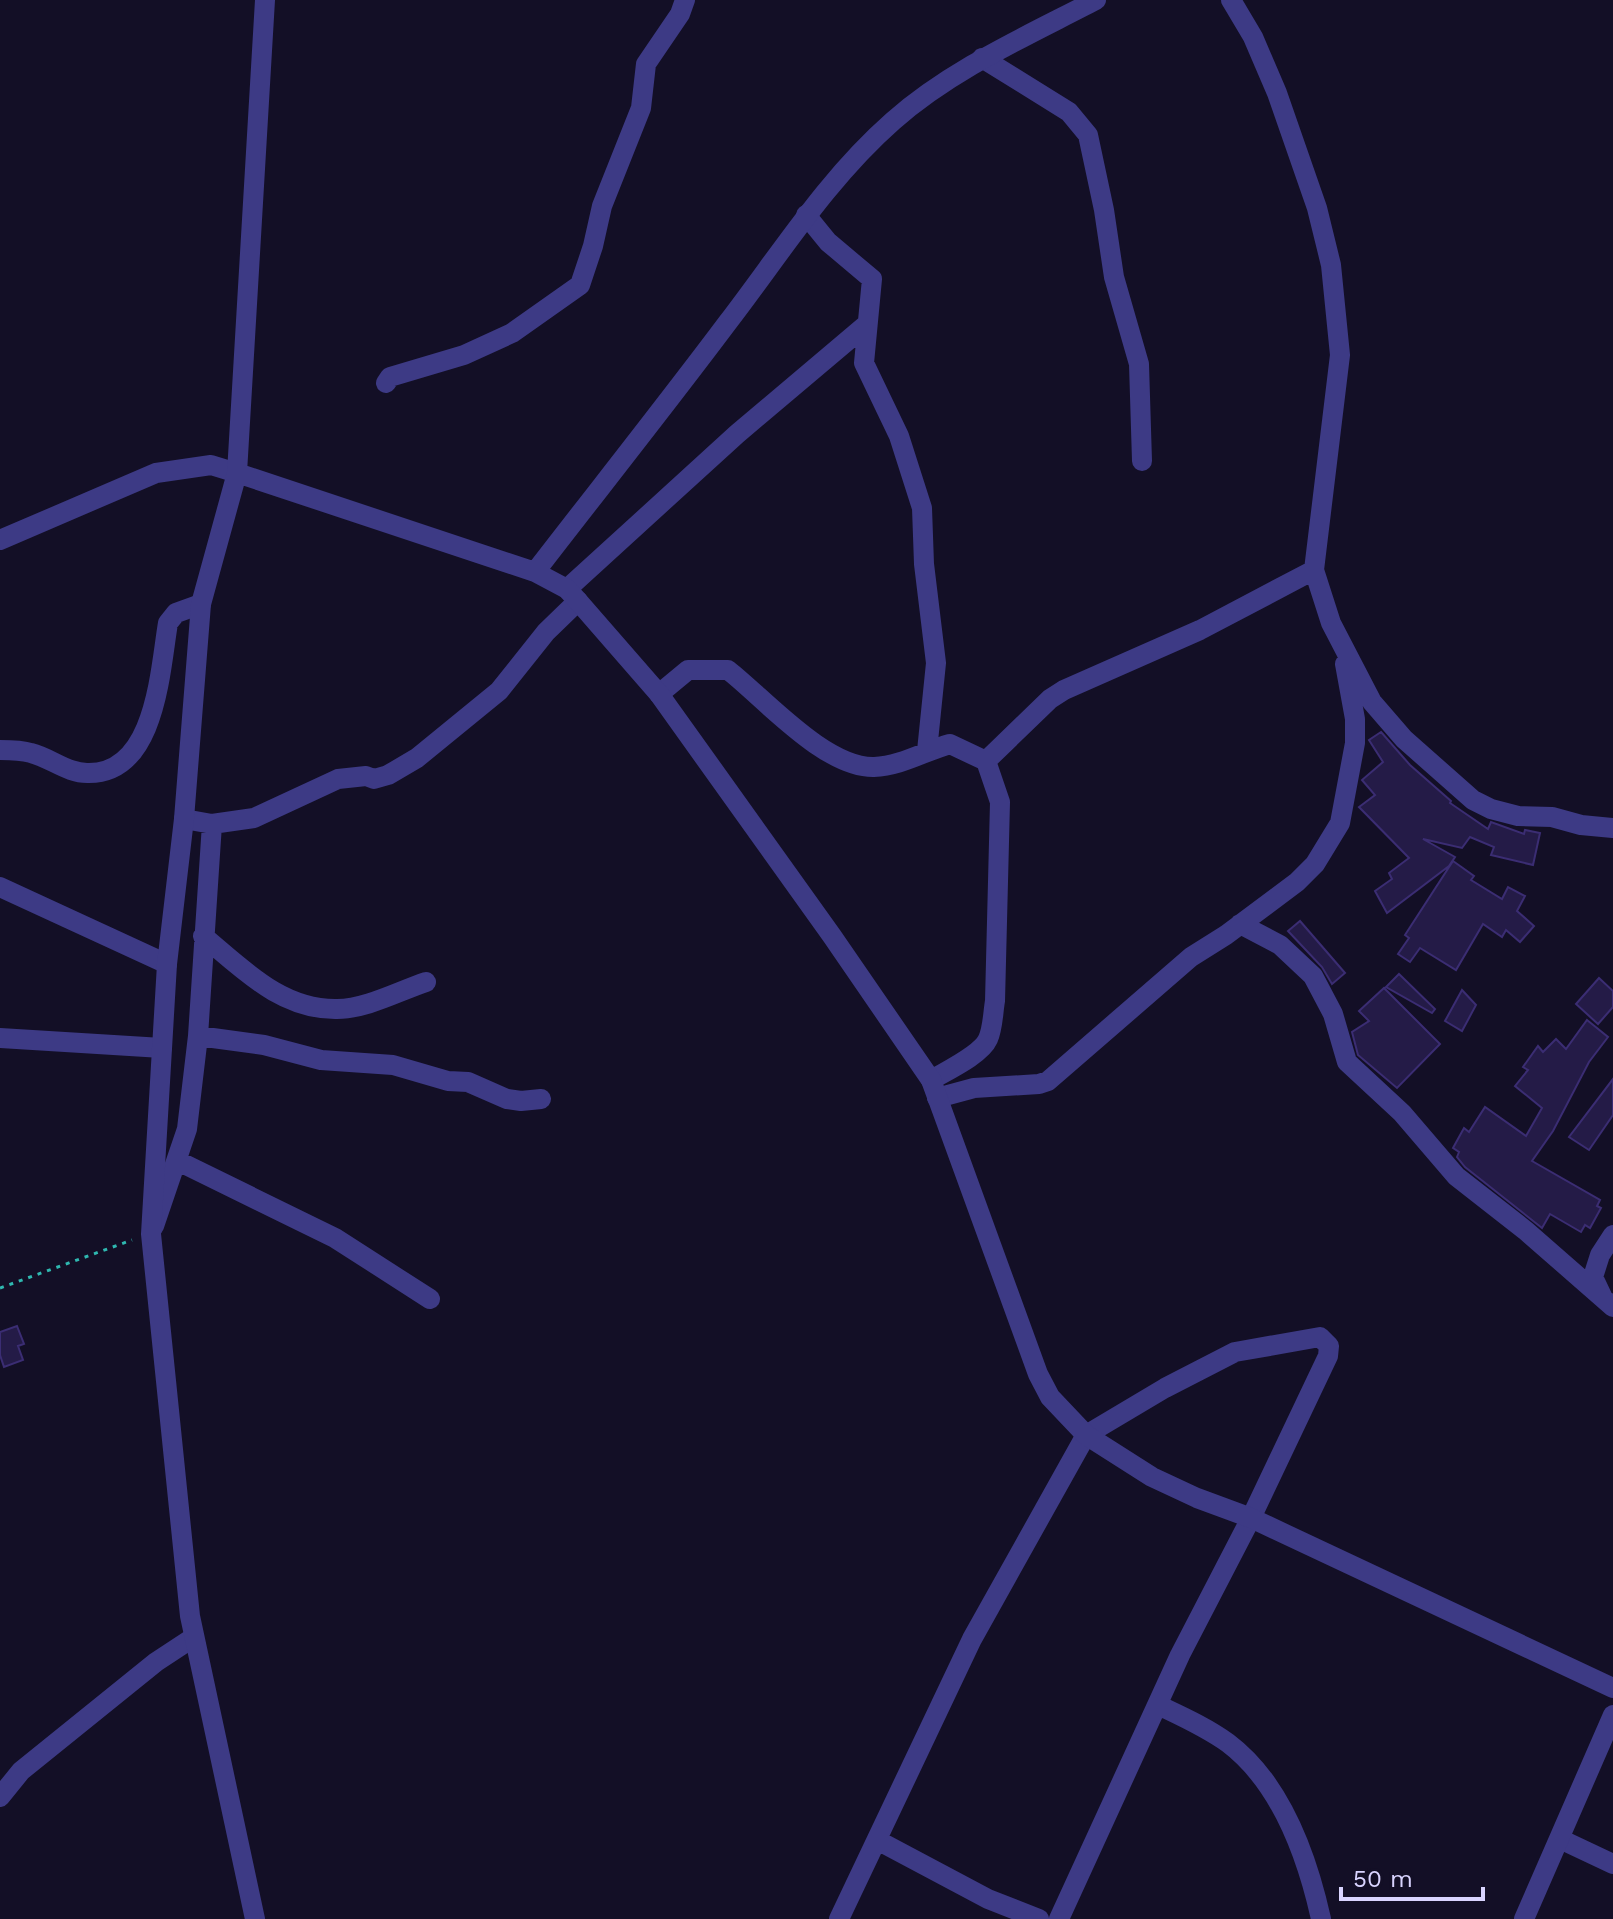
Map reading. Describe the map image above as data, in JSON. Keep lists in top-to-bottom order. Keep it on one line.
{"scale_bar":"50 m"}
